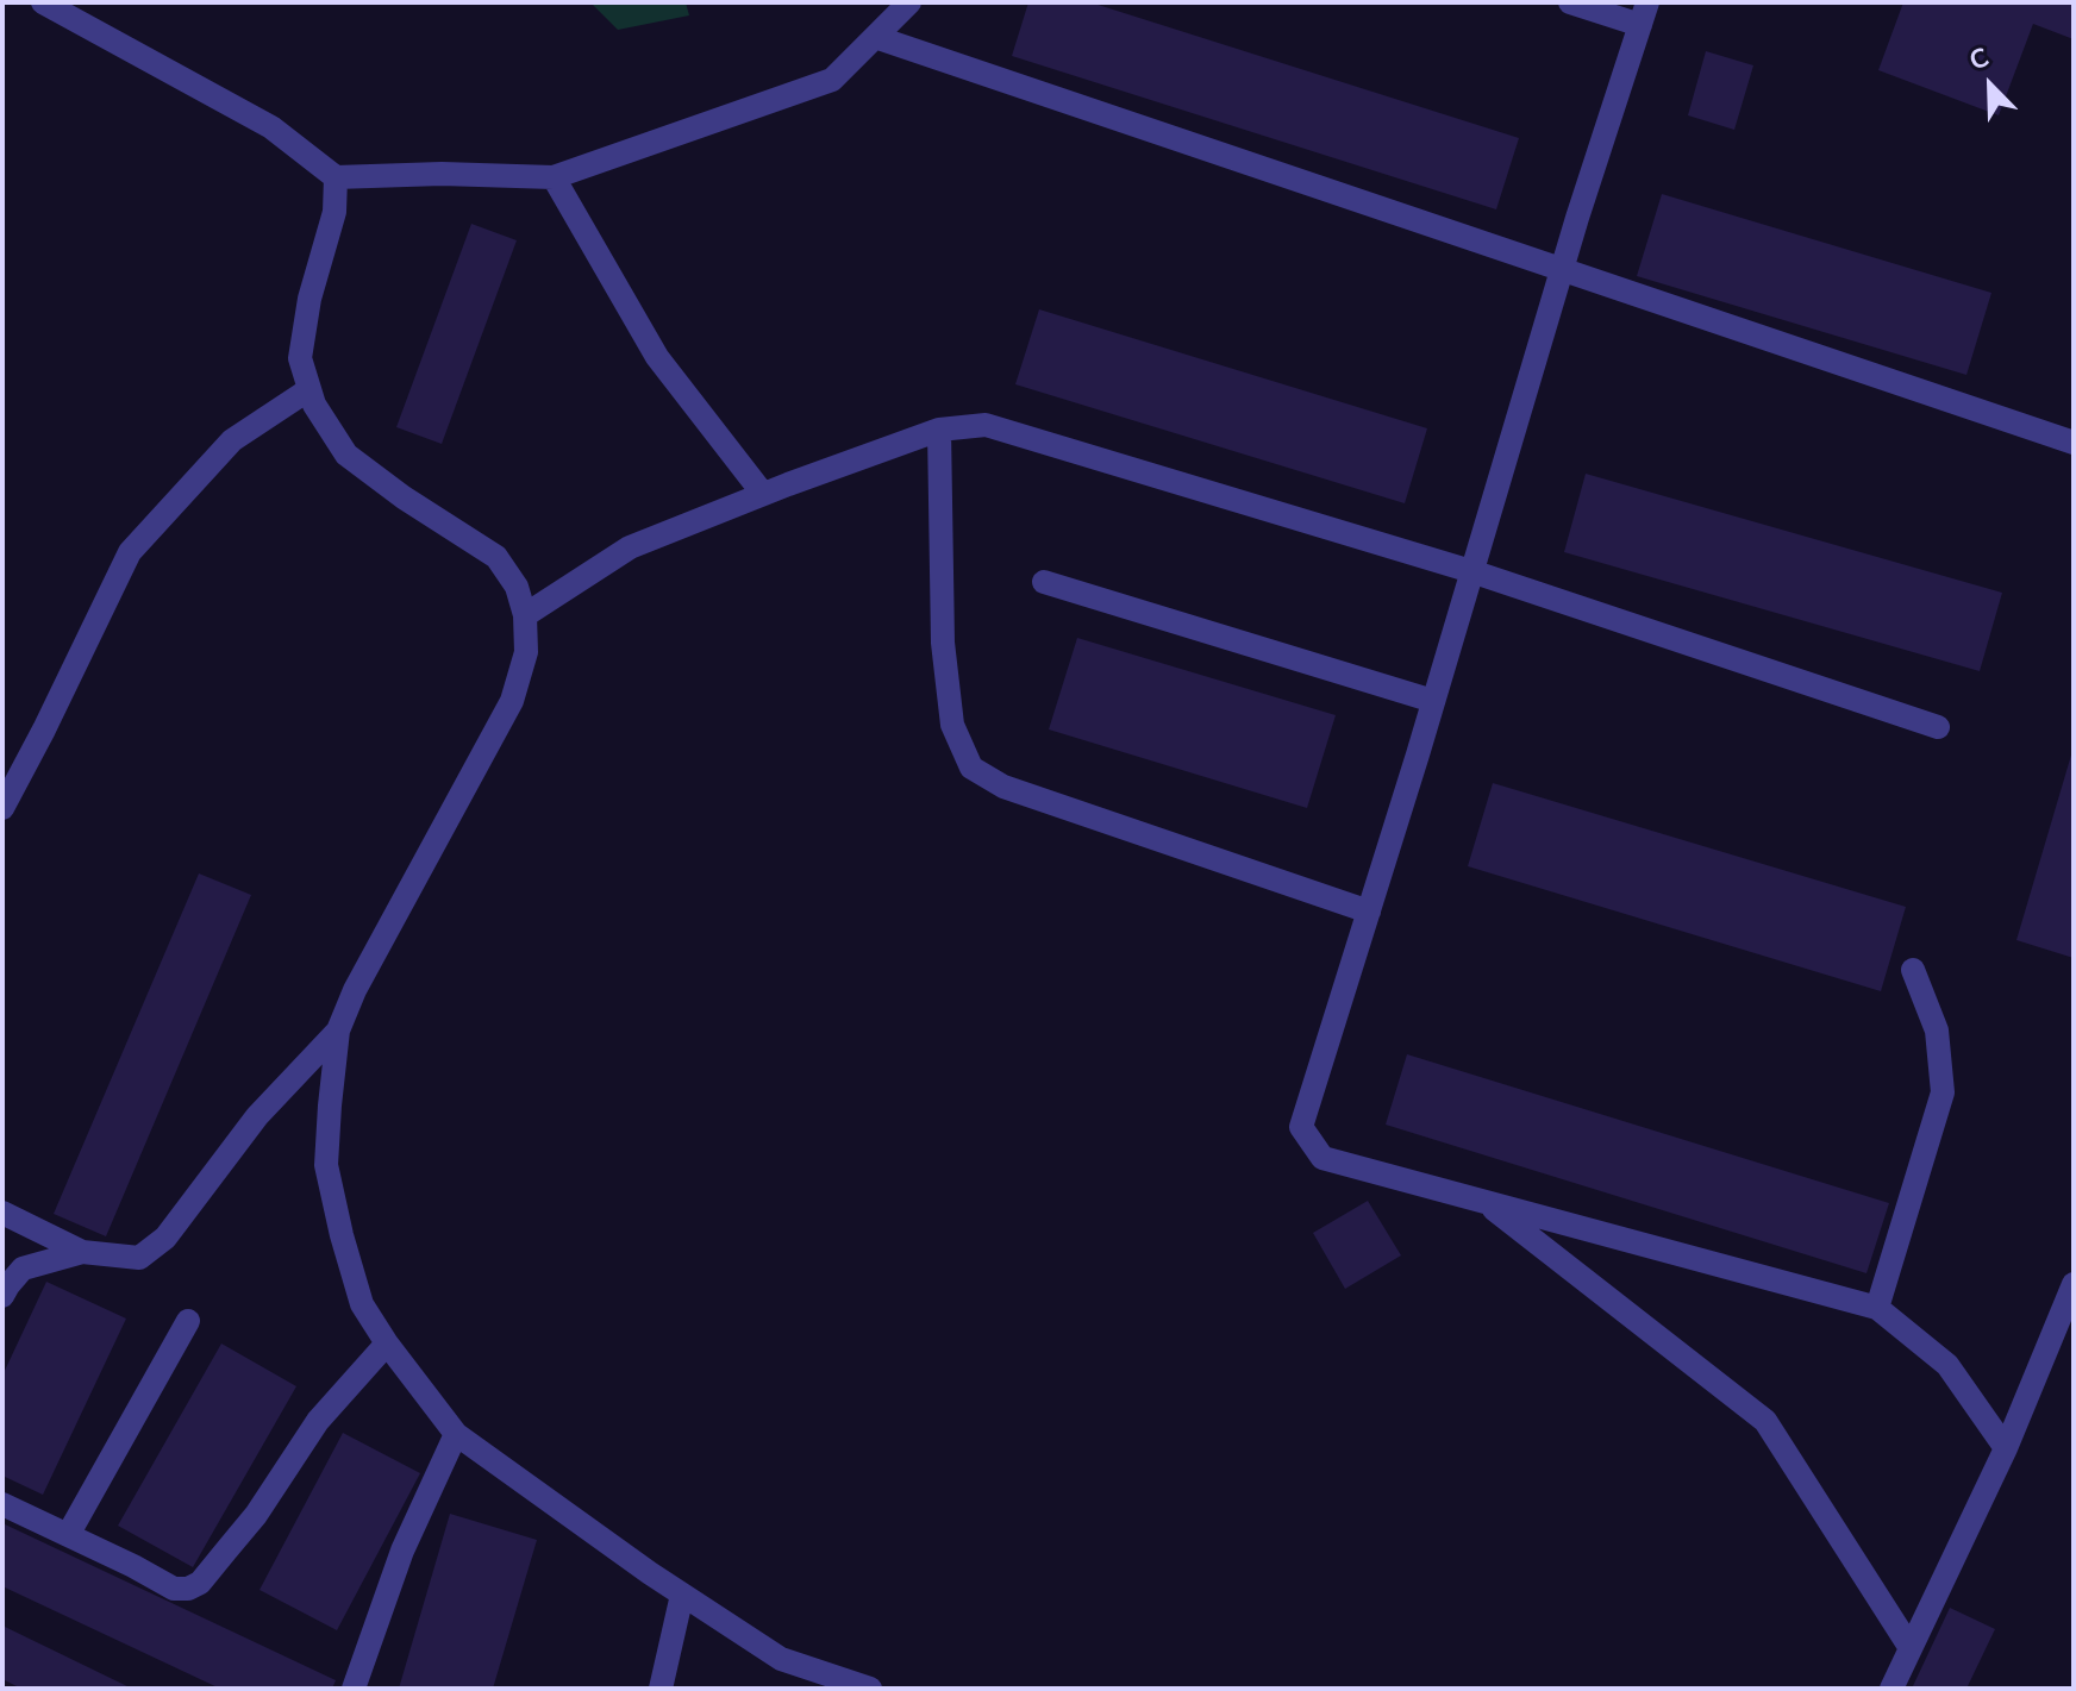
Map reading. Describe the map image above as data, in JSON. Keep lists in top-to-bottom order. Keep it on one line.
{"north":"top left"}
